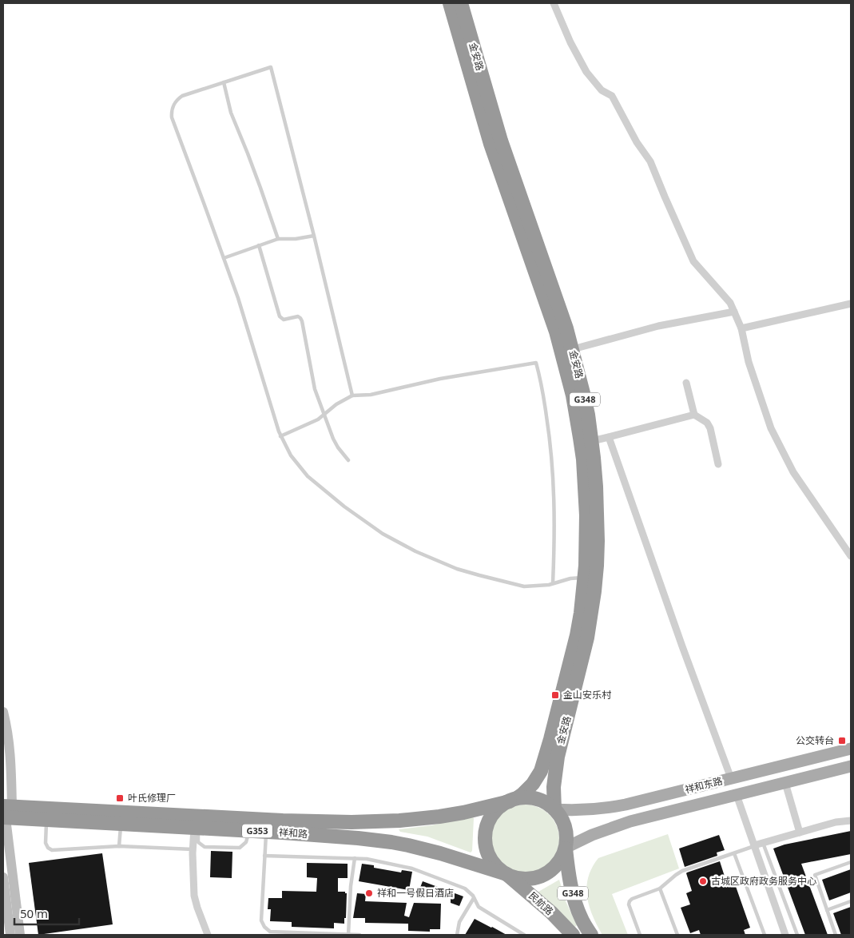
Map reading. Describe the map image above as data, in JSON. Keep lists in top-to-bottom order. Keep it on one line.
{"streets":{"highway":["金安路","G348","G353","祥和路","民航路"],"main road":["祥和东路"]},"crossings":[["金安路","G348"],["金安路","祥和东路"],["金安路","祥和路"],["金安路","民航路"],["G348","祥和东路"],["G348","祥和路"],["G348","民航路"],["祥和东路","祥和路"],["祥和东路","民航路"],["祥和路","民航路"]],"places":{"transit":["金山安乐村","公交转台","叶氏修理厂"],"other":["古城区政府政务服务中心","祥和一号假日酒店"]},"scale_bar":"50 m"}
